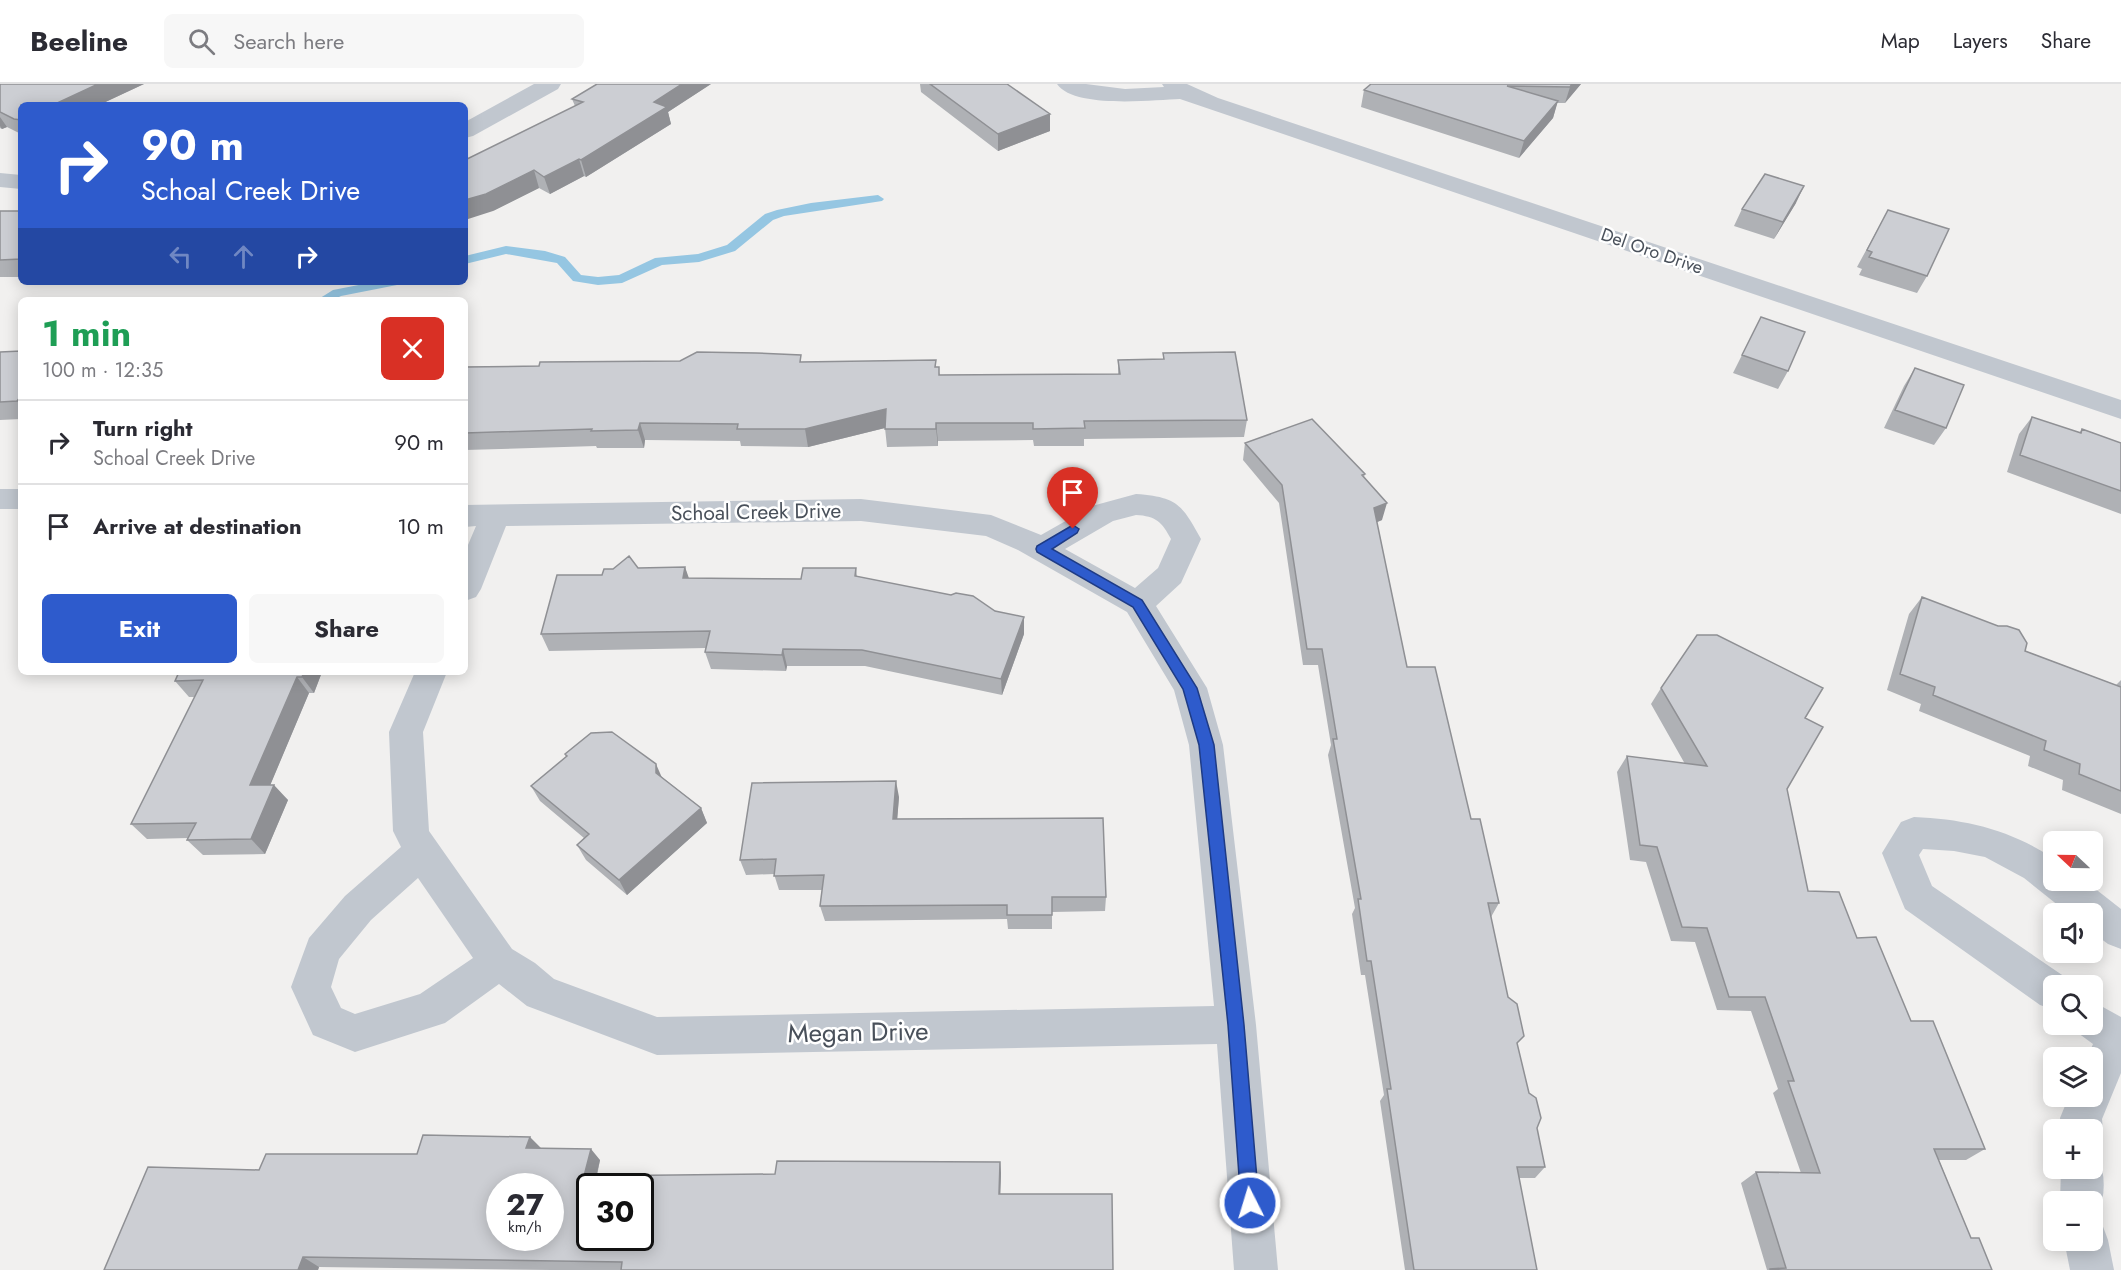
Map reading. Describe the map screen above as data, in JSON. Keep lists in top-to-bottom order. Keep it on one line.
{"streets":{"street":["Del Oro Drive","Schoal Creek Drive","Megan Drive"]},"crossings":[["Schoal Creek Drive","Megan Drive"]],"north":"left","page":{"header":"Beeline","search":"Search here","nav":["Map","Layers","Share"],"turn":["90 m","Schoal Creek Drive"],"heading":["1 min","100 m · 12:35"],"list":[{"name":"Turn right","note":"Schoal Creek Drive","value":"90 m"},{"name":"Arrive at destination","value":"10 m"}],"buttons":["Exit","Share"],"map_buttons":["+","−"],"speed":"27 km/h","limit":"30"}}
